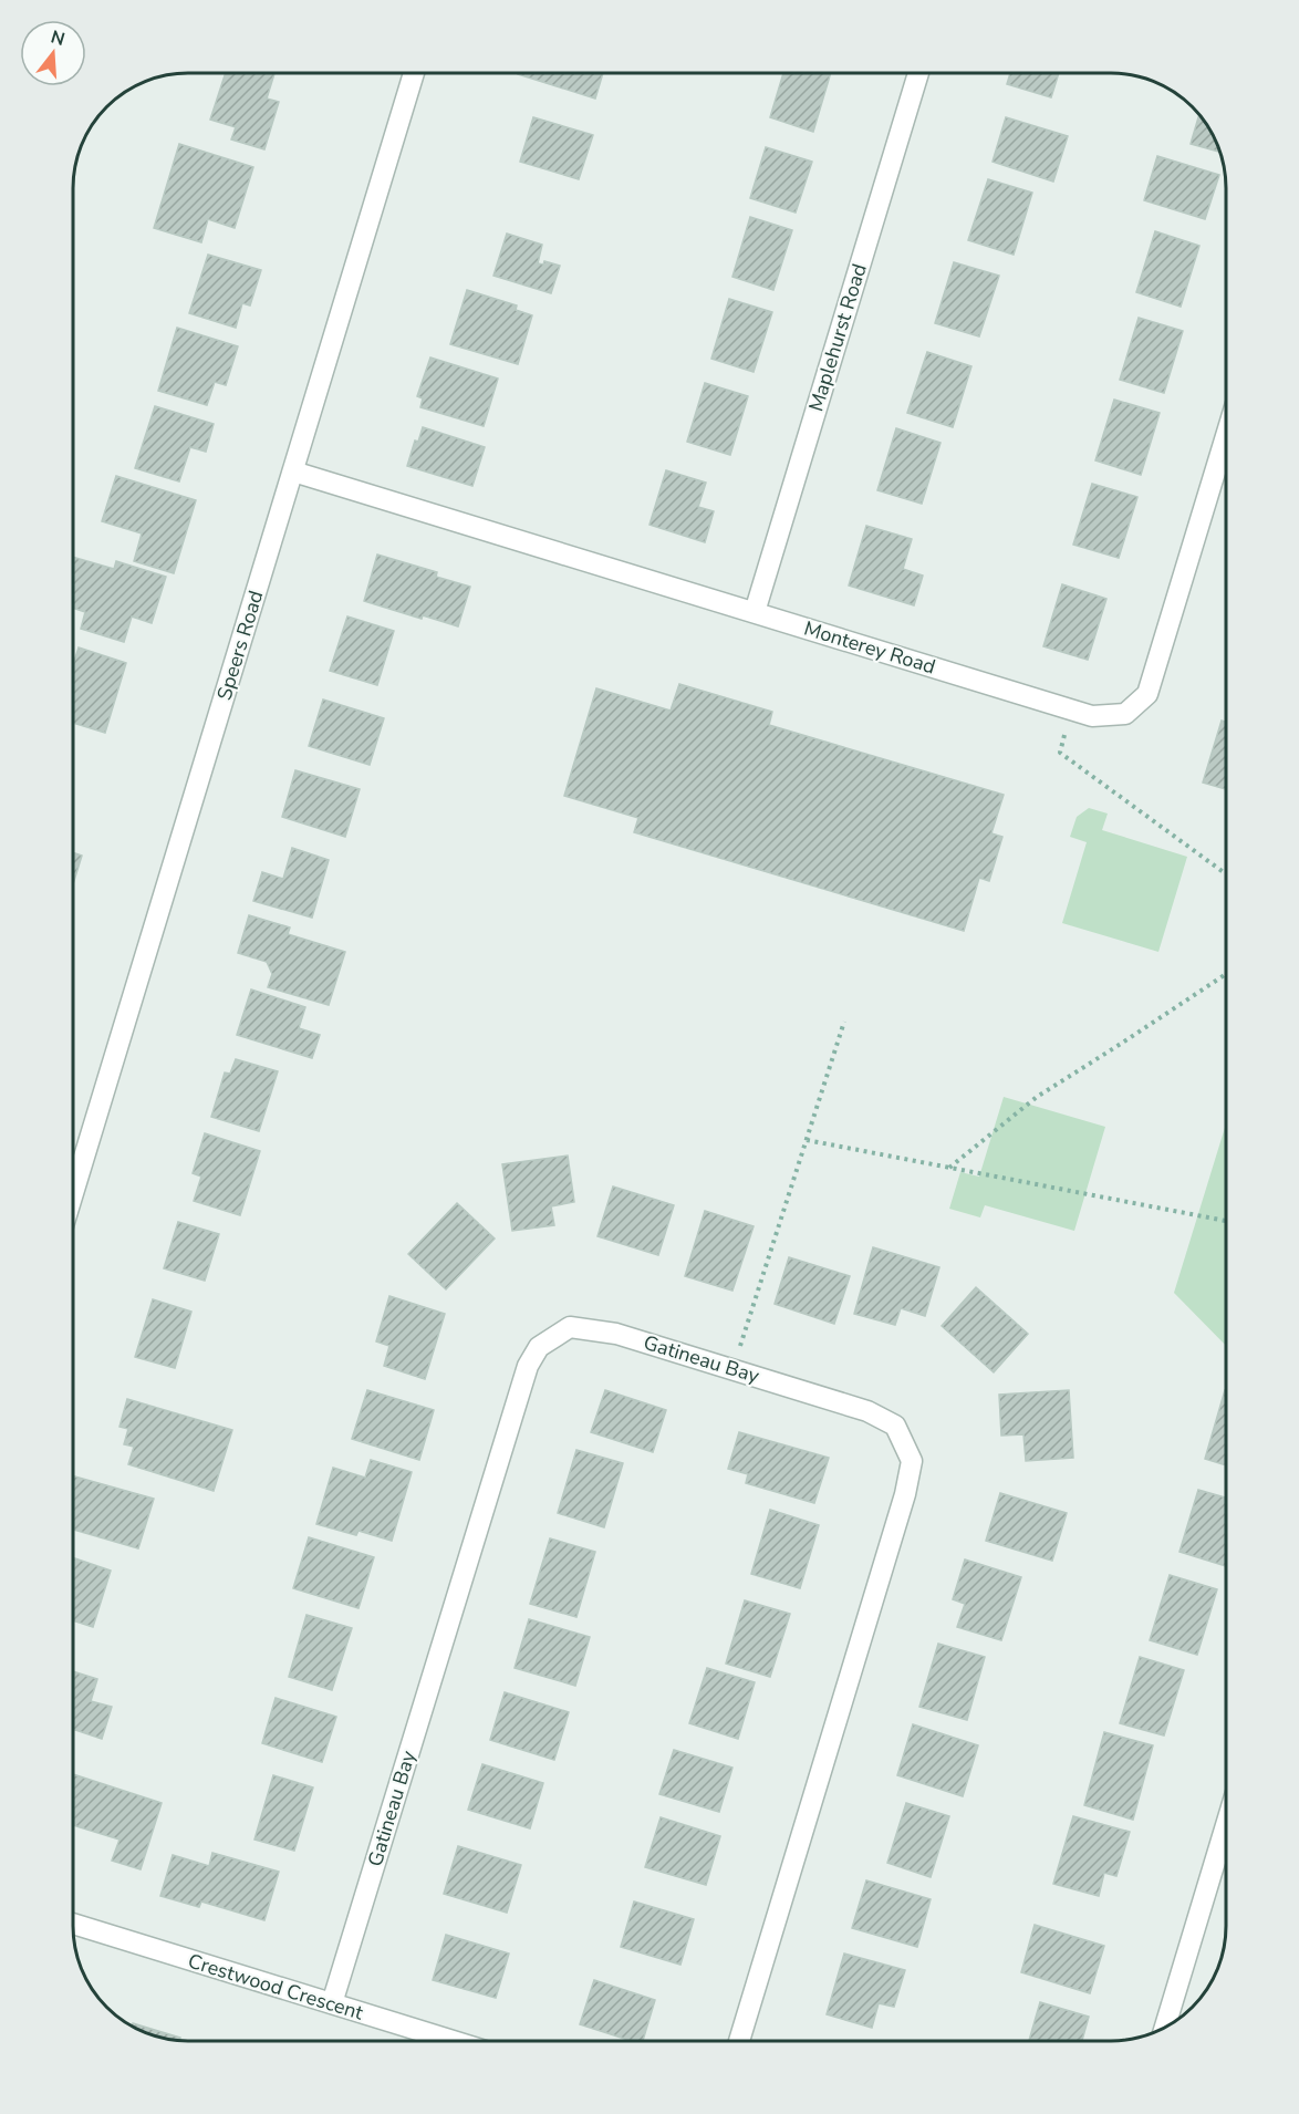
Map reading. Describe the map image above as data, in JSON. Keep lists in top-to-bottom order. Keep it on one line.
{"streets":{"street":["Maplehurst Road","Speers Road","Monterey Road","Gatineau Bay","Crestwood Crescent"]},"crossings":[["Maplehurst Road","Monterey Road"],["Speers Road","Monterey Road"],["Gatineau Bay","Crestwood Crescent"]],"north":"top"}
